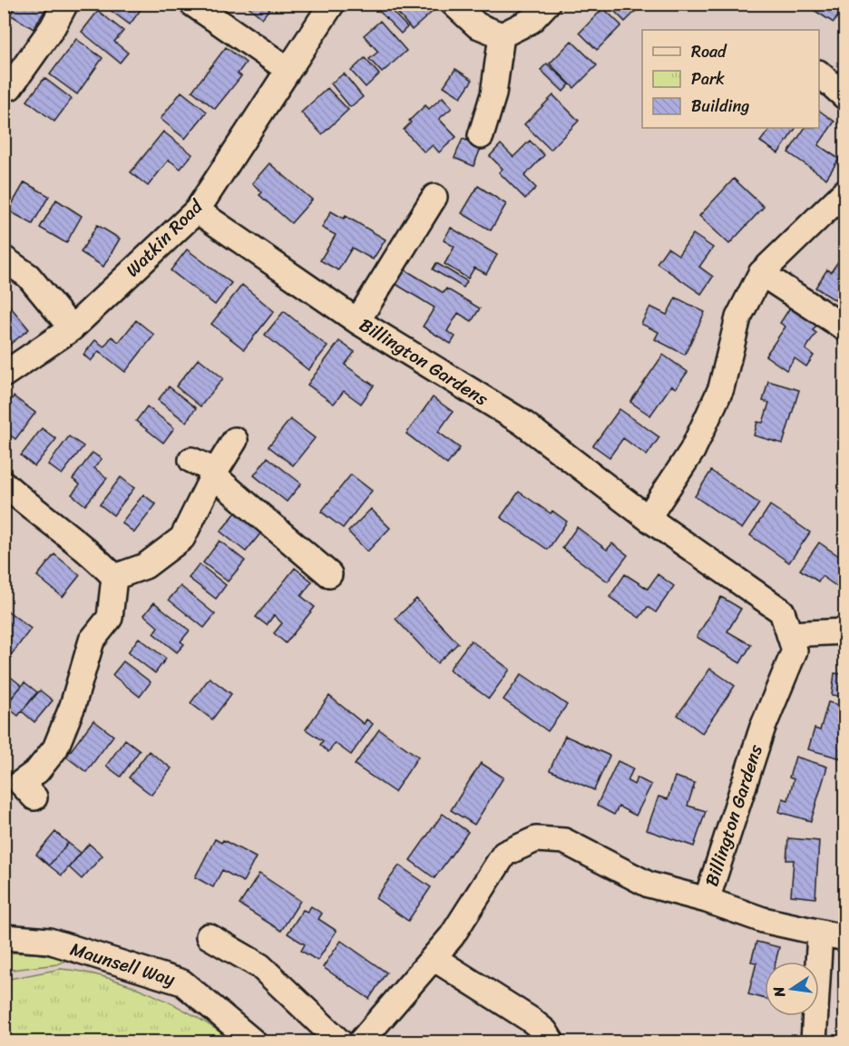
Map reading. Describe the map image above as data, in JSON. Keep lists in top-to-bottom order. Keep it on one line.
{"streets":{"street":["Watkin Road","Billington Gardens","Maunsell Way"]},"crossings":[["Watkin Road","Billington Gardens"]],"legend":["Road","Park","Building"],"north":"left"}
